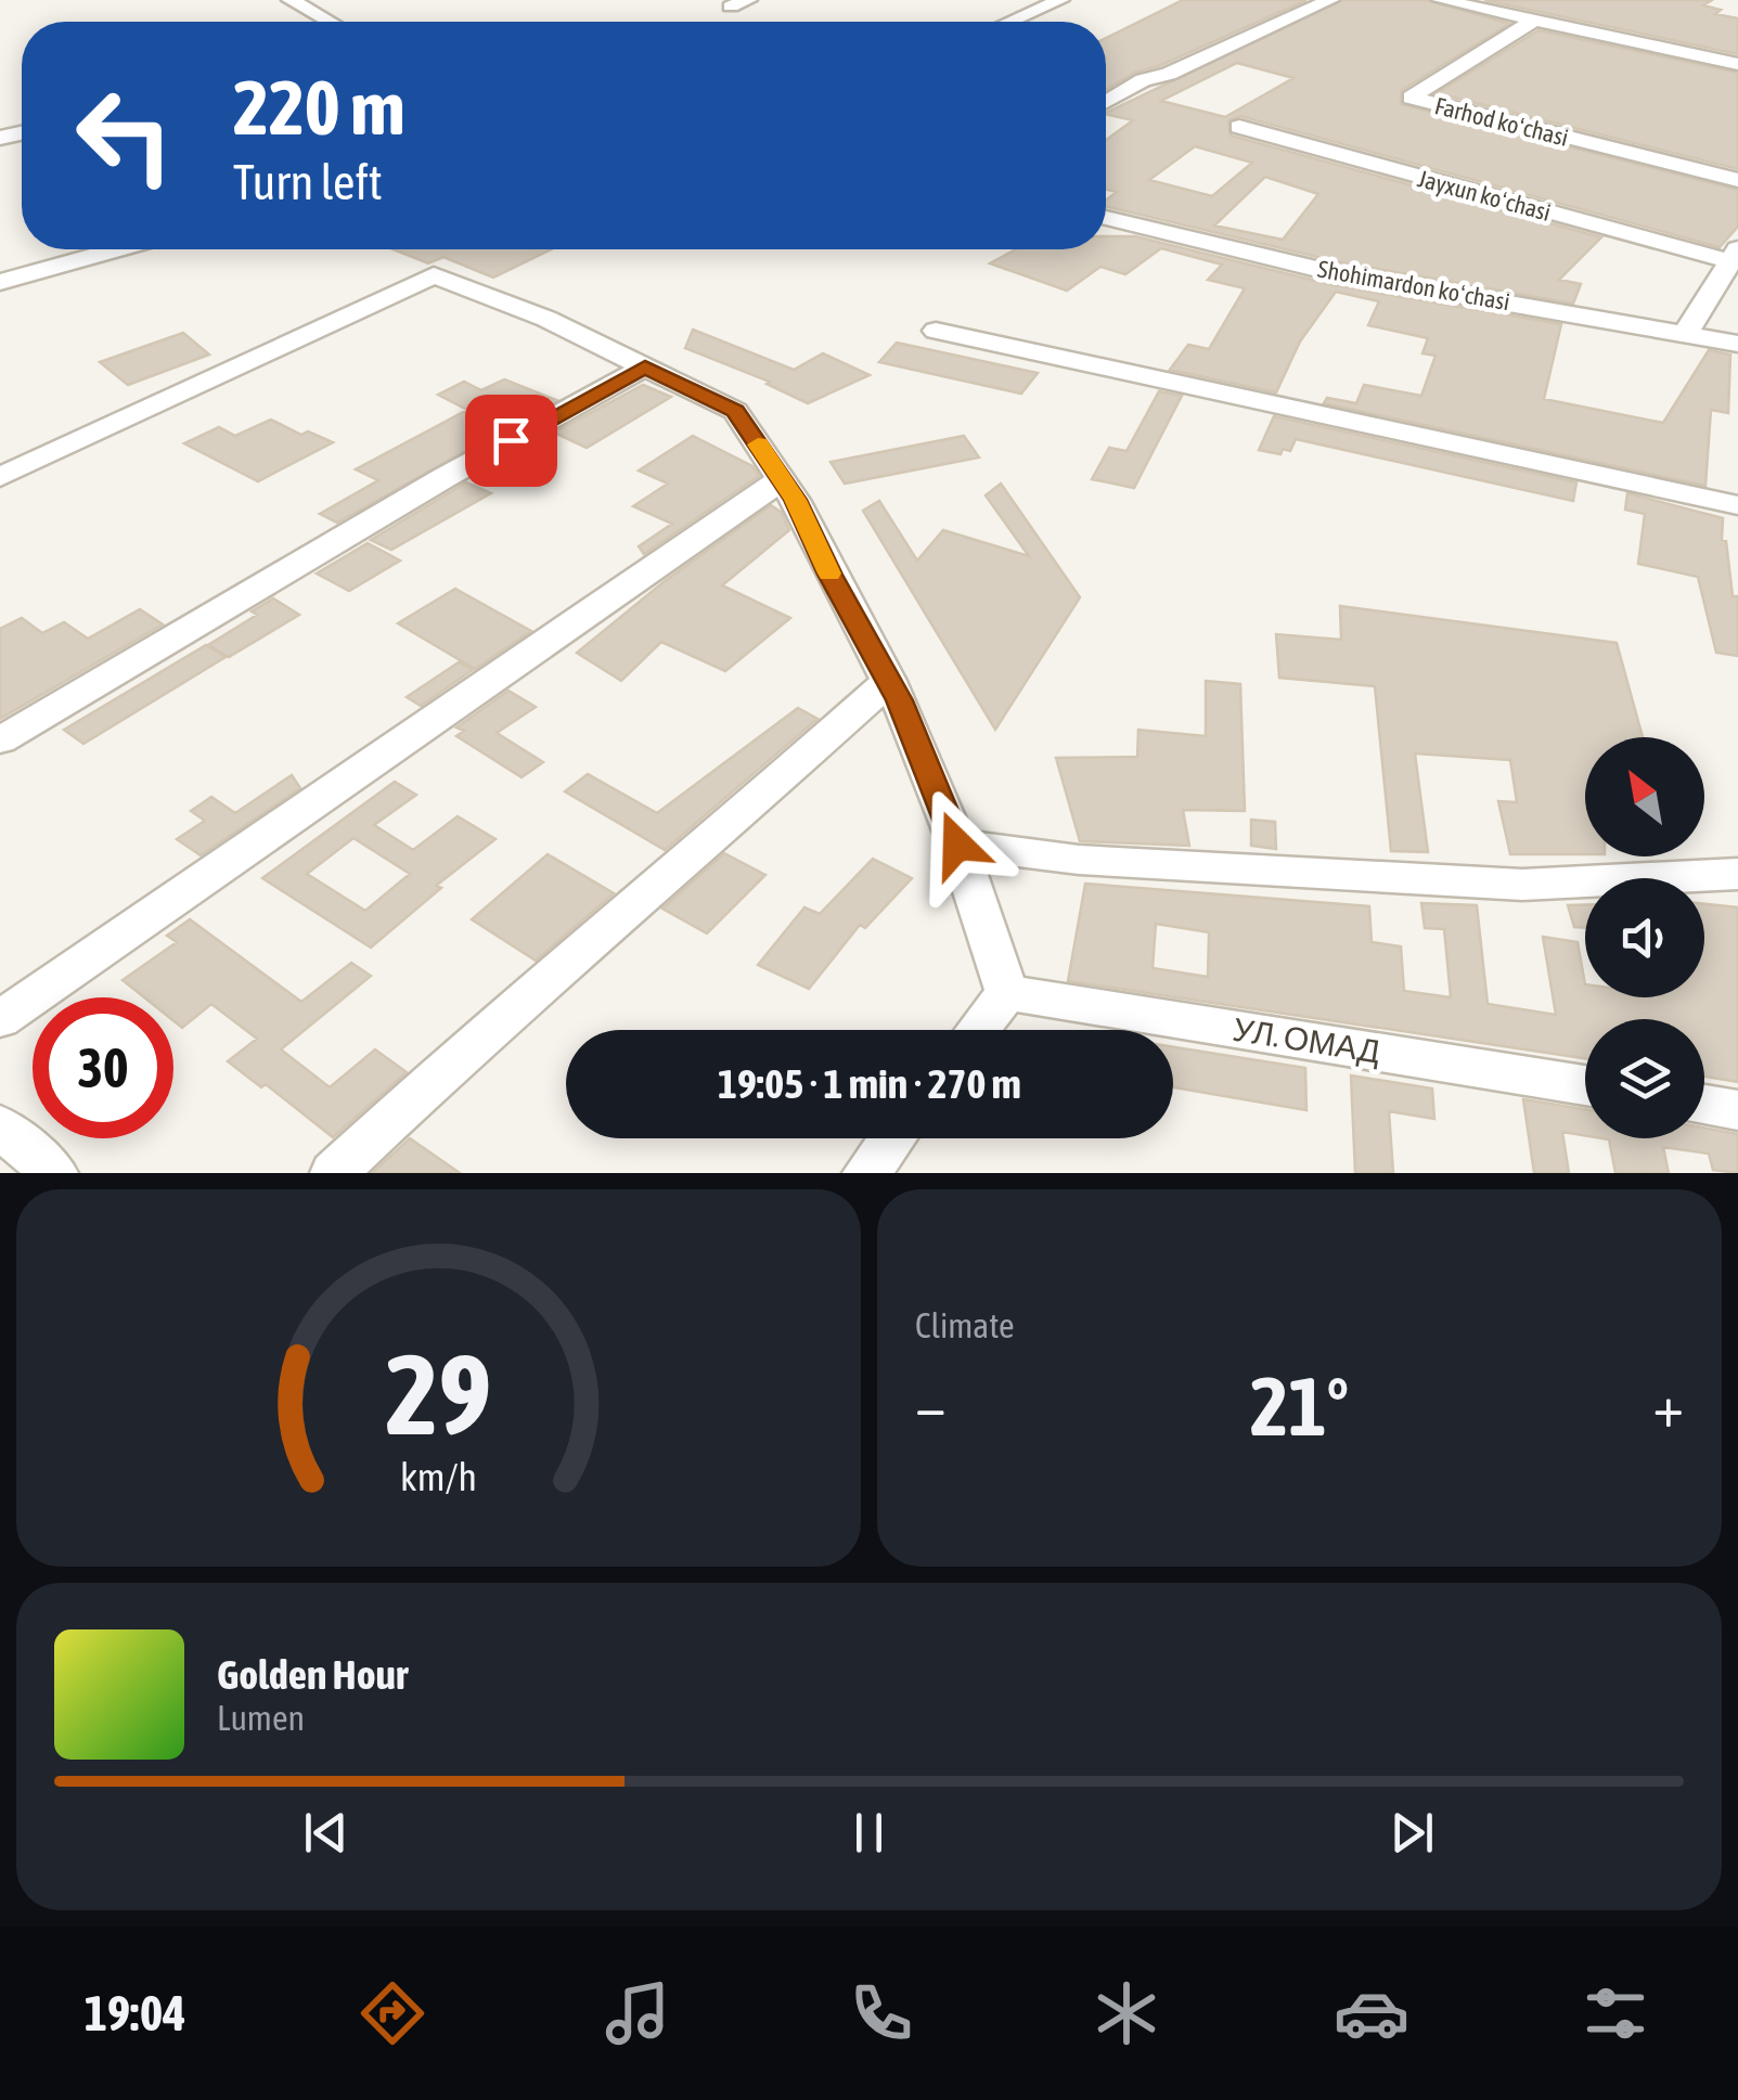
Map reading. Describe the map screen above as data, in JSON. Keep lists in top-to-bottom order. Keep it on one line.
{"streets":{"street":["Farhod koʻchasi","Jayxun koʻchasi","Shohimardon koʻchasi","УЛ. ОМАД"]},"crossings":[["Jayxun koʻchasi","Shohimardon koʻchasi"]],"north":"top left","page":{"turn":["220 m","Turn left"],"limit":"30","trip":"19:05 · 1 min · 270 m","tile":"Climate","heat":["−","21°","+"],"song":["Golden Hour","Lumen"],"tabs":"19:04","gauge":["29","km/h"]}}
